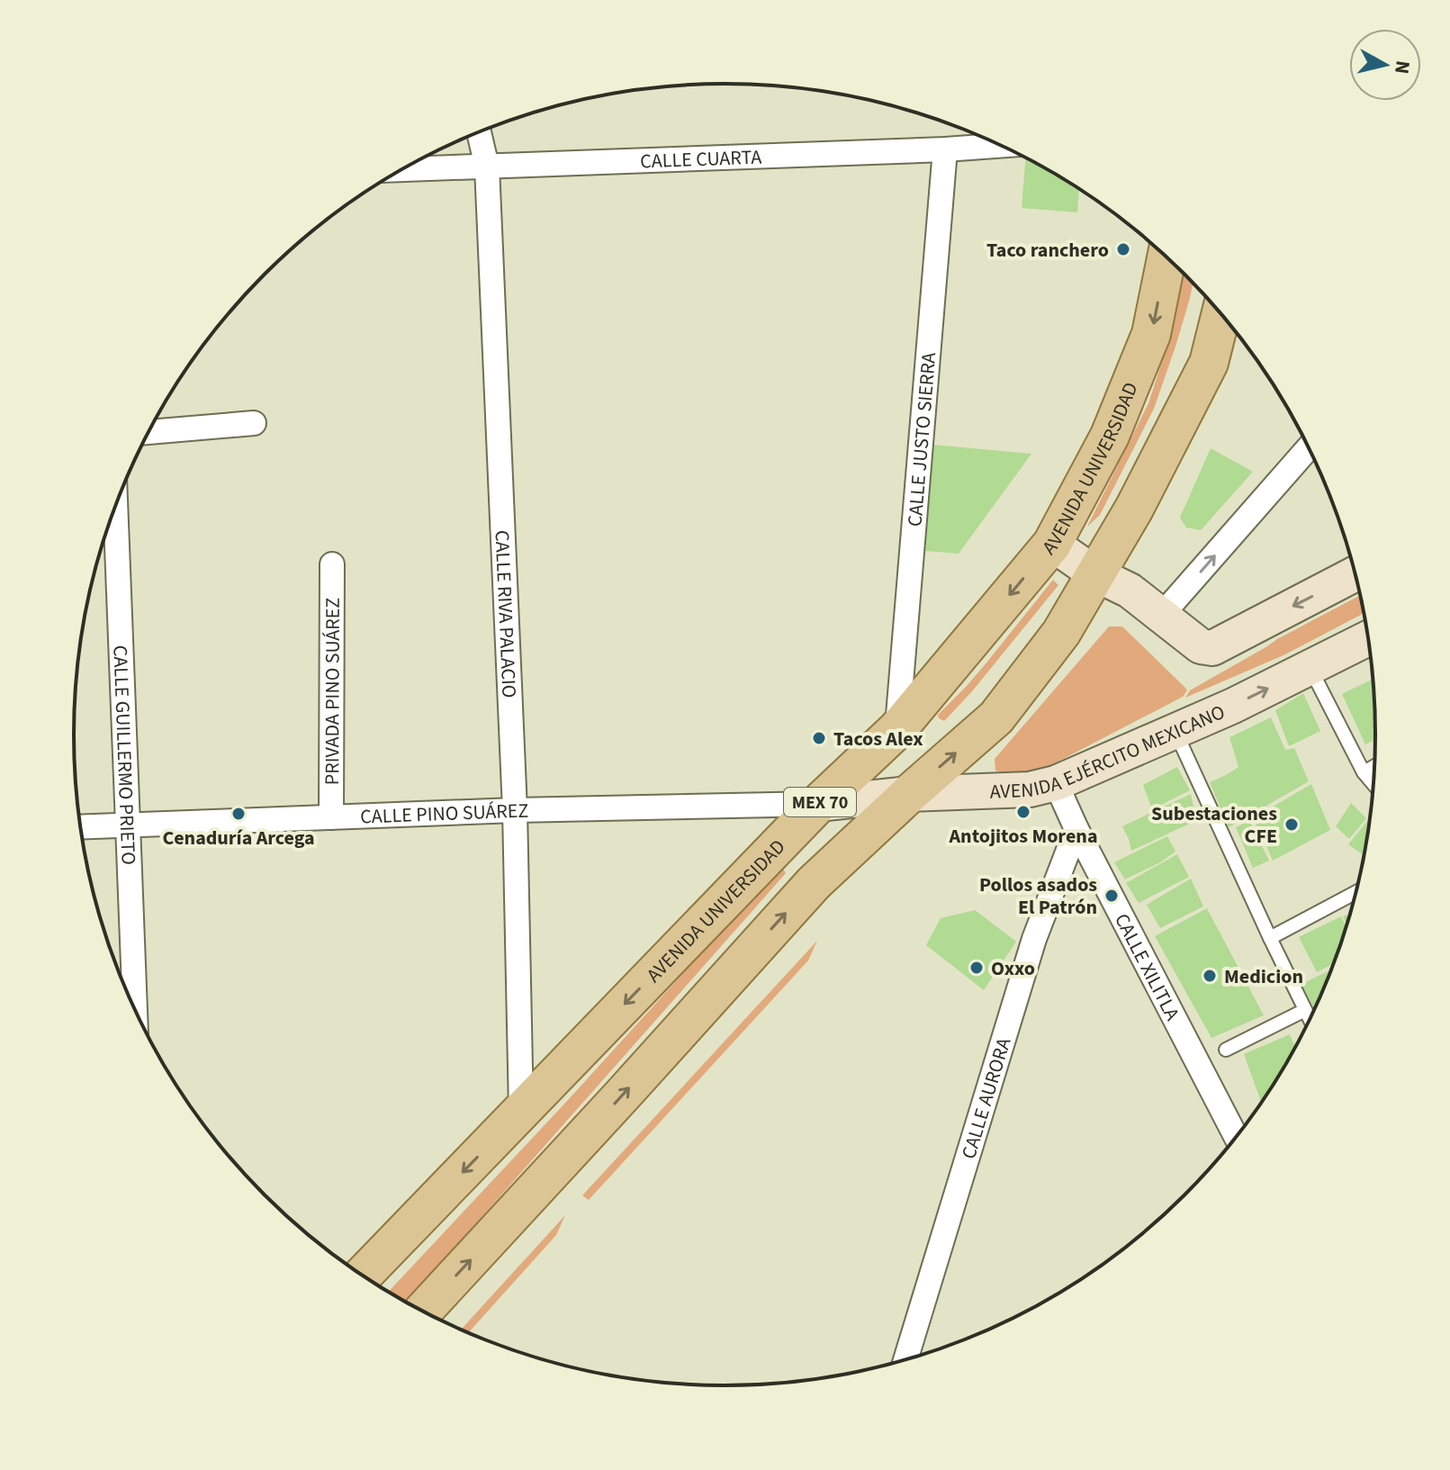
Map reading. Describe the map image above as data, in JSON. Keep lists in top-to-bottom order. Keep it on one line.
{"streets":{"main road":["AVENIDA UNIVERSIDAD","AVENIDA EJÉRCITO MEXICANO","MEX 70"],"street":["CALLE CUARTA","CALLE JUSTO SIERRA","CALLE RIVA PALACIO","PRIVADA PINO SUÁREZ","CALLE GUILLERMO PRIETO","CALLE PINO SUÁREZ","CALLE XILITLA","CALLE AURORA"]},"crossings":[["CALLE CUARTA","CALLE JUSTO SIERRA"],["CALLE CUARTA","CALLE RIVA PALACIO"],["CALLE JUSTO SIERRA","AVENIDA UNIVERSIDAD"],["AVENIDA UNIVERSIDAD","CALLE RIVA PALACIO"],["AVENIDA UNIVERSIDAD","AVENIDA EJÉRCITO MEXICANO"],["AVENIDA UNIVERSIDAD","CALLE PINO SUÁREZ"],["CALLE RIVA PALACIO","CALLE PINO SUÁREZ"],["PRIVADA PINO SUÁREZ","CALLE PINO SUÁREZ"],["AVENIDA EJÉRCITO MEXICANO","MEX 70"],["AVENIDA EJÉRCITO MEXICANO","CALLE PINO SUÁREZ"],["AVENIDA EJÉRCITO MEXICANO","CALLE XILITLA"],["CALLE GUILLERMO PRIETO","CALLE PINO SUÁREZ"],["CALLE XILITLA","CALLE AURORA"]],"places":["Taco ranchero","Tacos Alex","Antojitos Morena","Cenaduría Arcega","Subestaciones CFE","Pollos asados El Patrón","Oxxo","Medicion"],"north":"right"}
